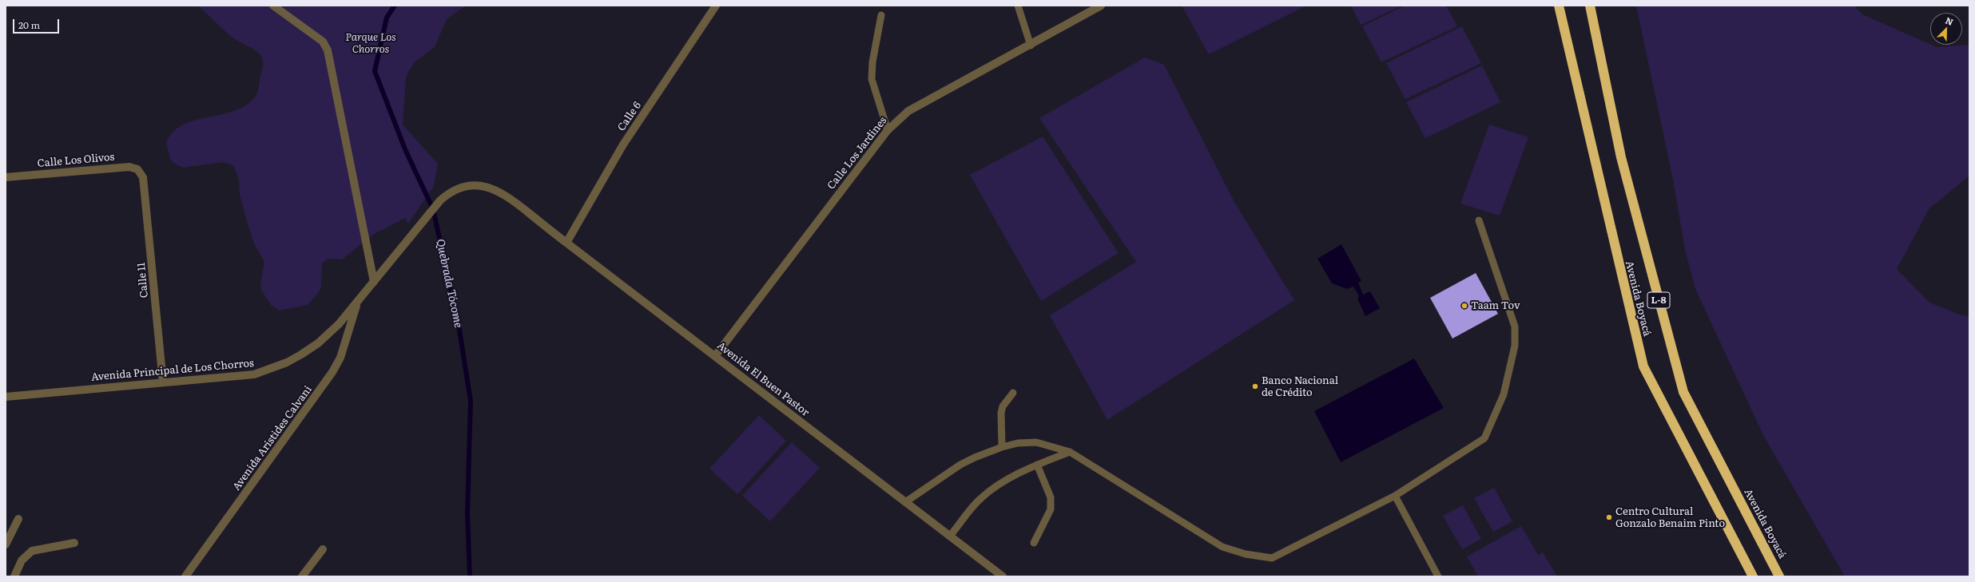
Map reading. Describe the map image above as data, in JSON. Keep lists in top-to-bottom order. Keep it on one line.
{"streets":{"highway":["Avenida Boyacá","L-8"],"street":["Calle 6","Calle Los Jardines","Calle Los Olivos","Calle 11","Avenida Principal de Los Chorros","Avenida El Buen Pastor","Avenida Aristides Calvani"]},"crossings":[["Calle 6","Avenida El Buen Pastor"],["Calle Los Jardines","Avenida El Buen Pastor"],["Calle Los Olivos","Calle 11"],["Calle 11","Avenida Principal de Los Chorros"],["Avenida Principal de Los Chorros","Avenida El Buen Pastor"],["Avenida Principal de Los Chorros","Avenida Aristides Calvani"]],"water":["Quebrada Tócome"],"parks":["Parque Los Chorros"],"places":["Taam Tov","Banco Nacional de Crédito","Centro Cultural Gonzalo Benaim Pinto"],"scale_bar":"20 m","north":"top right"}
